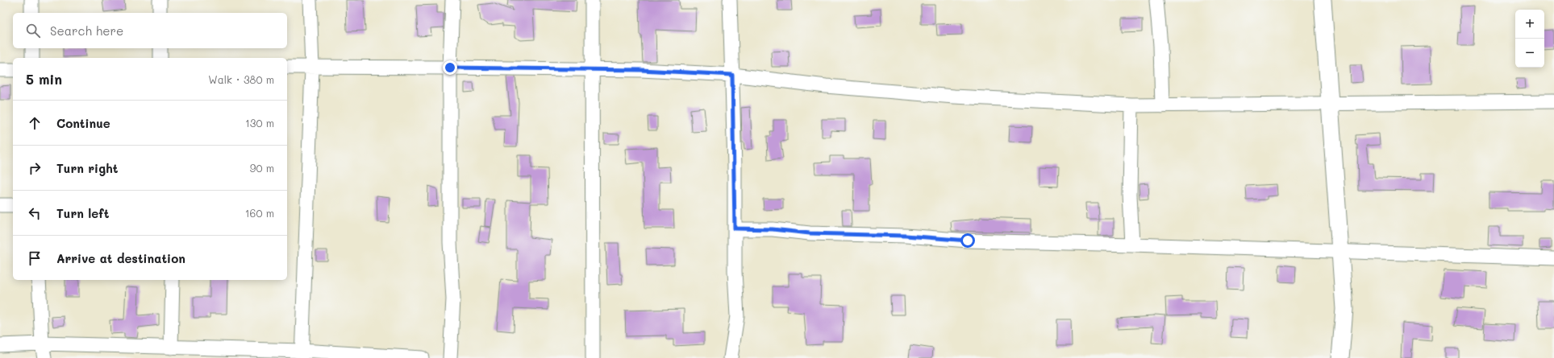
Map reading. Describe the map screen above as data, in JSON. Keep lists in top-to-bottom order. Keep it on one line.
{"page":{"map_buttons":["+","−"],"search":"Search here","heading":["5 min","Walk · 380 m"],"list":[["Continue","130 m"],["Turn right","90 m"],["Turn left","160 m"],"Arrive at destination"]}}
